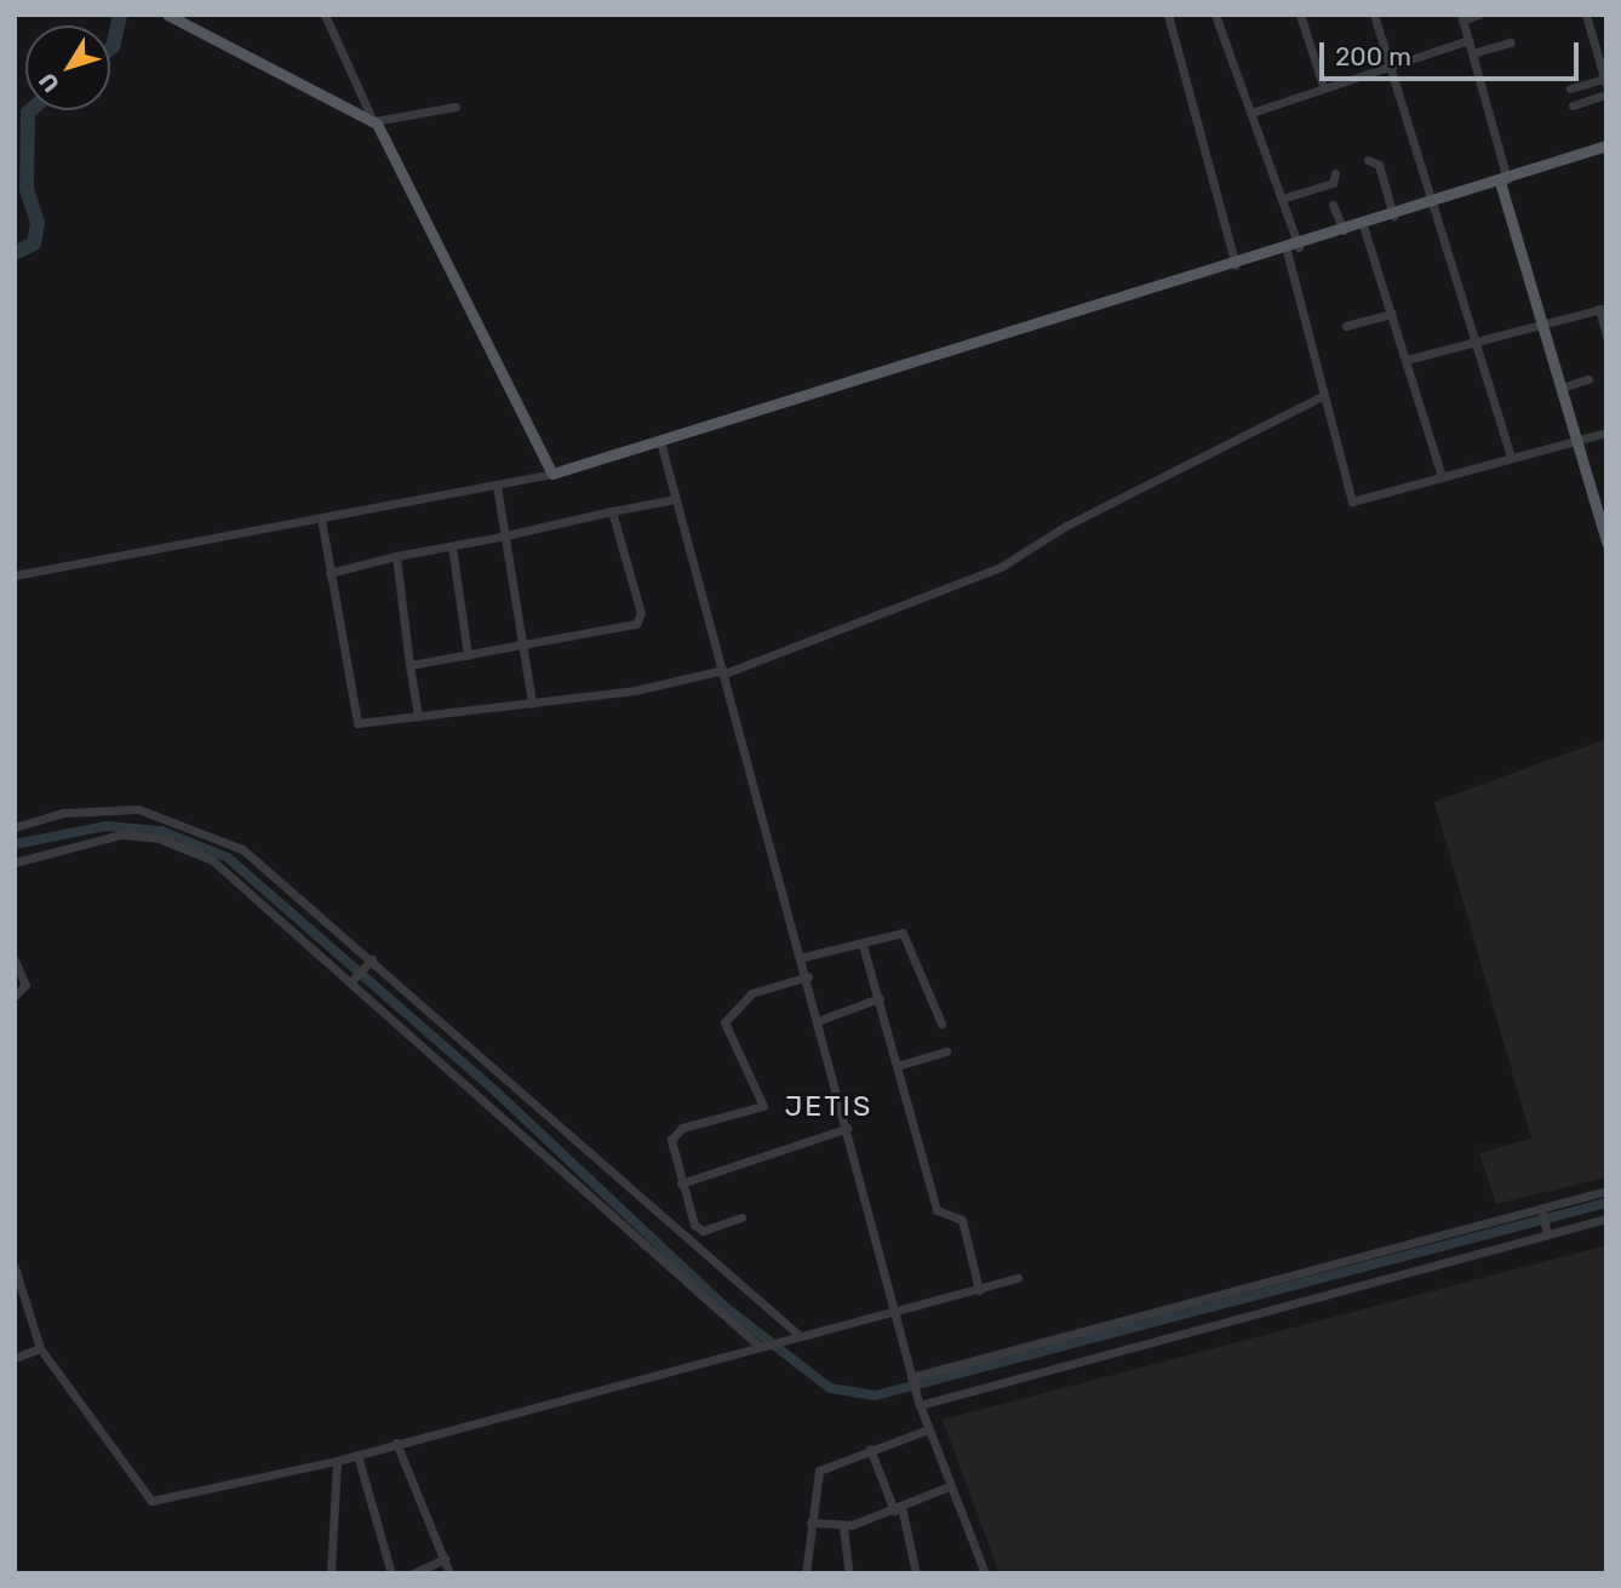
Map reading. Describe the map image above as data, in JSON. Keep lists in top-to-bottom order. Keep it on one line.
{"districts":["JETIS"],"scale_bar":"200 m","north":"bottom left"}
